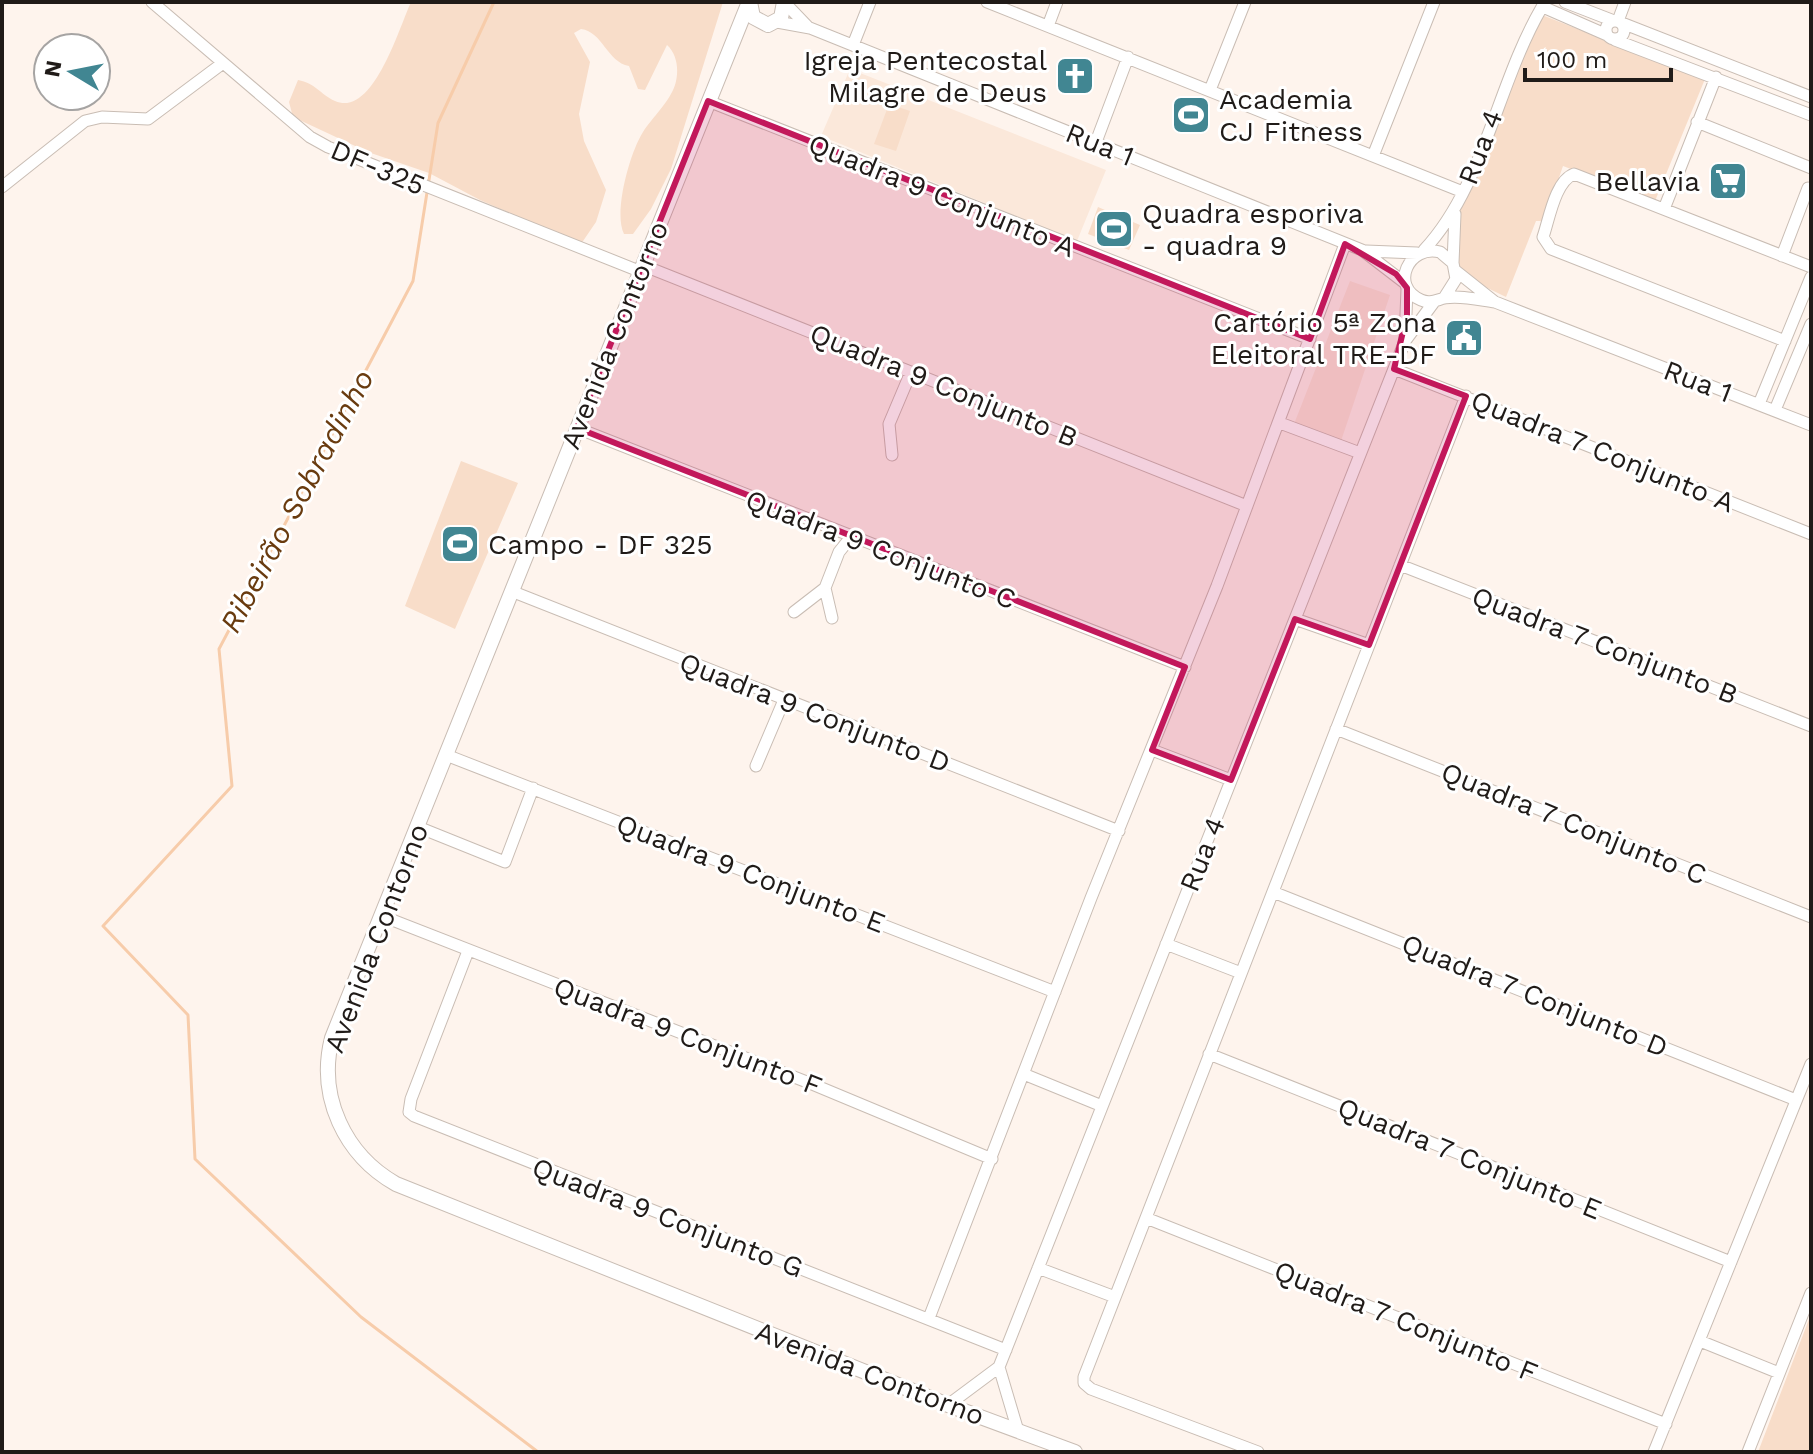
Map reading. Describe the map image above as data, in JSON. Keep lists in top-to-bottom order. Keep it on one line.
{"streets":{"main road":["Avenida Contorno"],"street":["Rua 1","Rua 4","DF-325","Quadra 9 Conjunto A","Quadra 9 Conjunto B","Quadra 7 Conjunto A","Quadra 9 Conjunto C","Quadra 7 Conjunto B","Quadra 9 Conjunto D","Quadra 7 Conjunto C","Quadra 9 Conjunto E","Quadra 7 Conjunto D","Quadra 9 Conjunto F","Quadra 7 Conjunto E","Quadra 9 Conjunto G","Quadra 7 Conjunto F"]},"crossings":[["Rua 4","Quadra 7 Conjunto A"],["Rua 4","Quadra 9 Conjunto G"],["DF-325","Avenida Contorno"],["DF-325","Quadra 9 Conjunto B"],["Quadra 9 Conjunto A","Avenida Contorno"],["Avenida Contorno","Quadra 9 Conjunto B"],["Avenida Contorno","Quadra 9 Conjunto C"],["Avenida Contorno","Quadra 9 Conjunto D"],["Avenida Contorno","Quadra 9 Conjunto E"],["Avenida Contorno","Quadra 9 Conjunto F"],["Quadra 9 Conjunto F","Quadra 9 Conjunto G"]],"water":["Ribeirão Sobradinho"],"places":{"church":["Igreja Pentecostal Milagre de Deus"],"sports":["Academia CJ Fitness","Quadra esporiva - quadra 9","Campo - DF 325"],"supermarket":["Bellavia"],"public building":["Cartório 5ª Zona Eleitoral TRE-DF"]},"scale_bar":"100 m","north":"left"}
